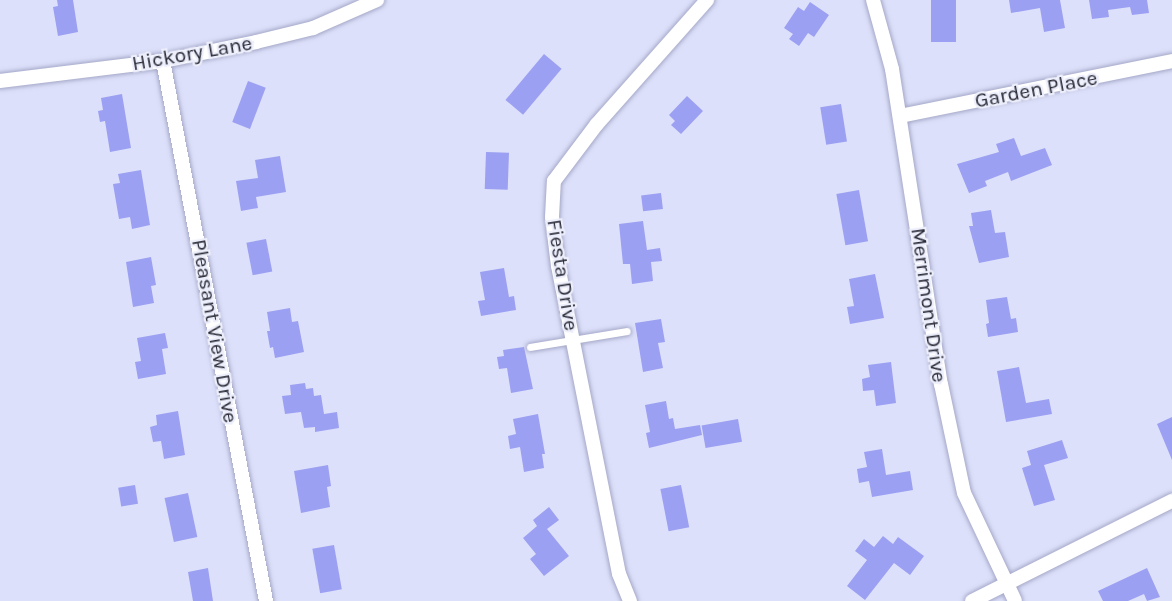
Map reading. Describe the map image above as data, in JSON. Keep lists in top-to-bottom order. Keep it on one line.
{"streets":{"street":["Hickory Lane","Garden Place","Fiesta Drive","Merrimont Drive","Pleasant View Drive"]},"crossings":[["Hickory Lane","Pleasant View Drive"],["Garden Place","Merrimont Drive"]]}
